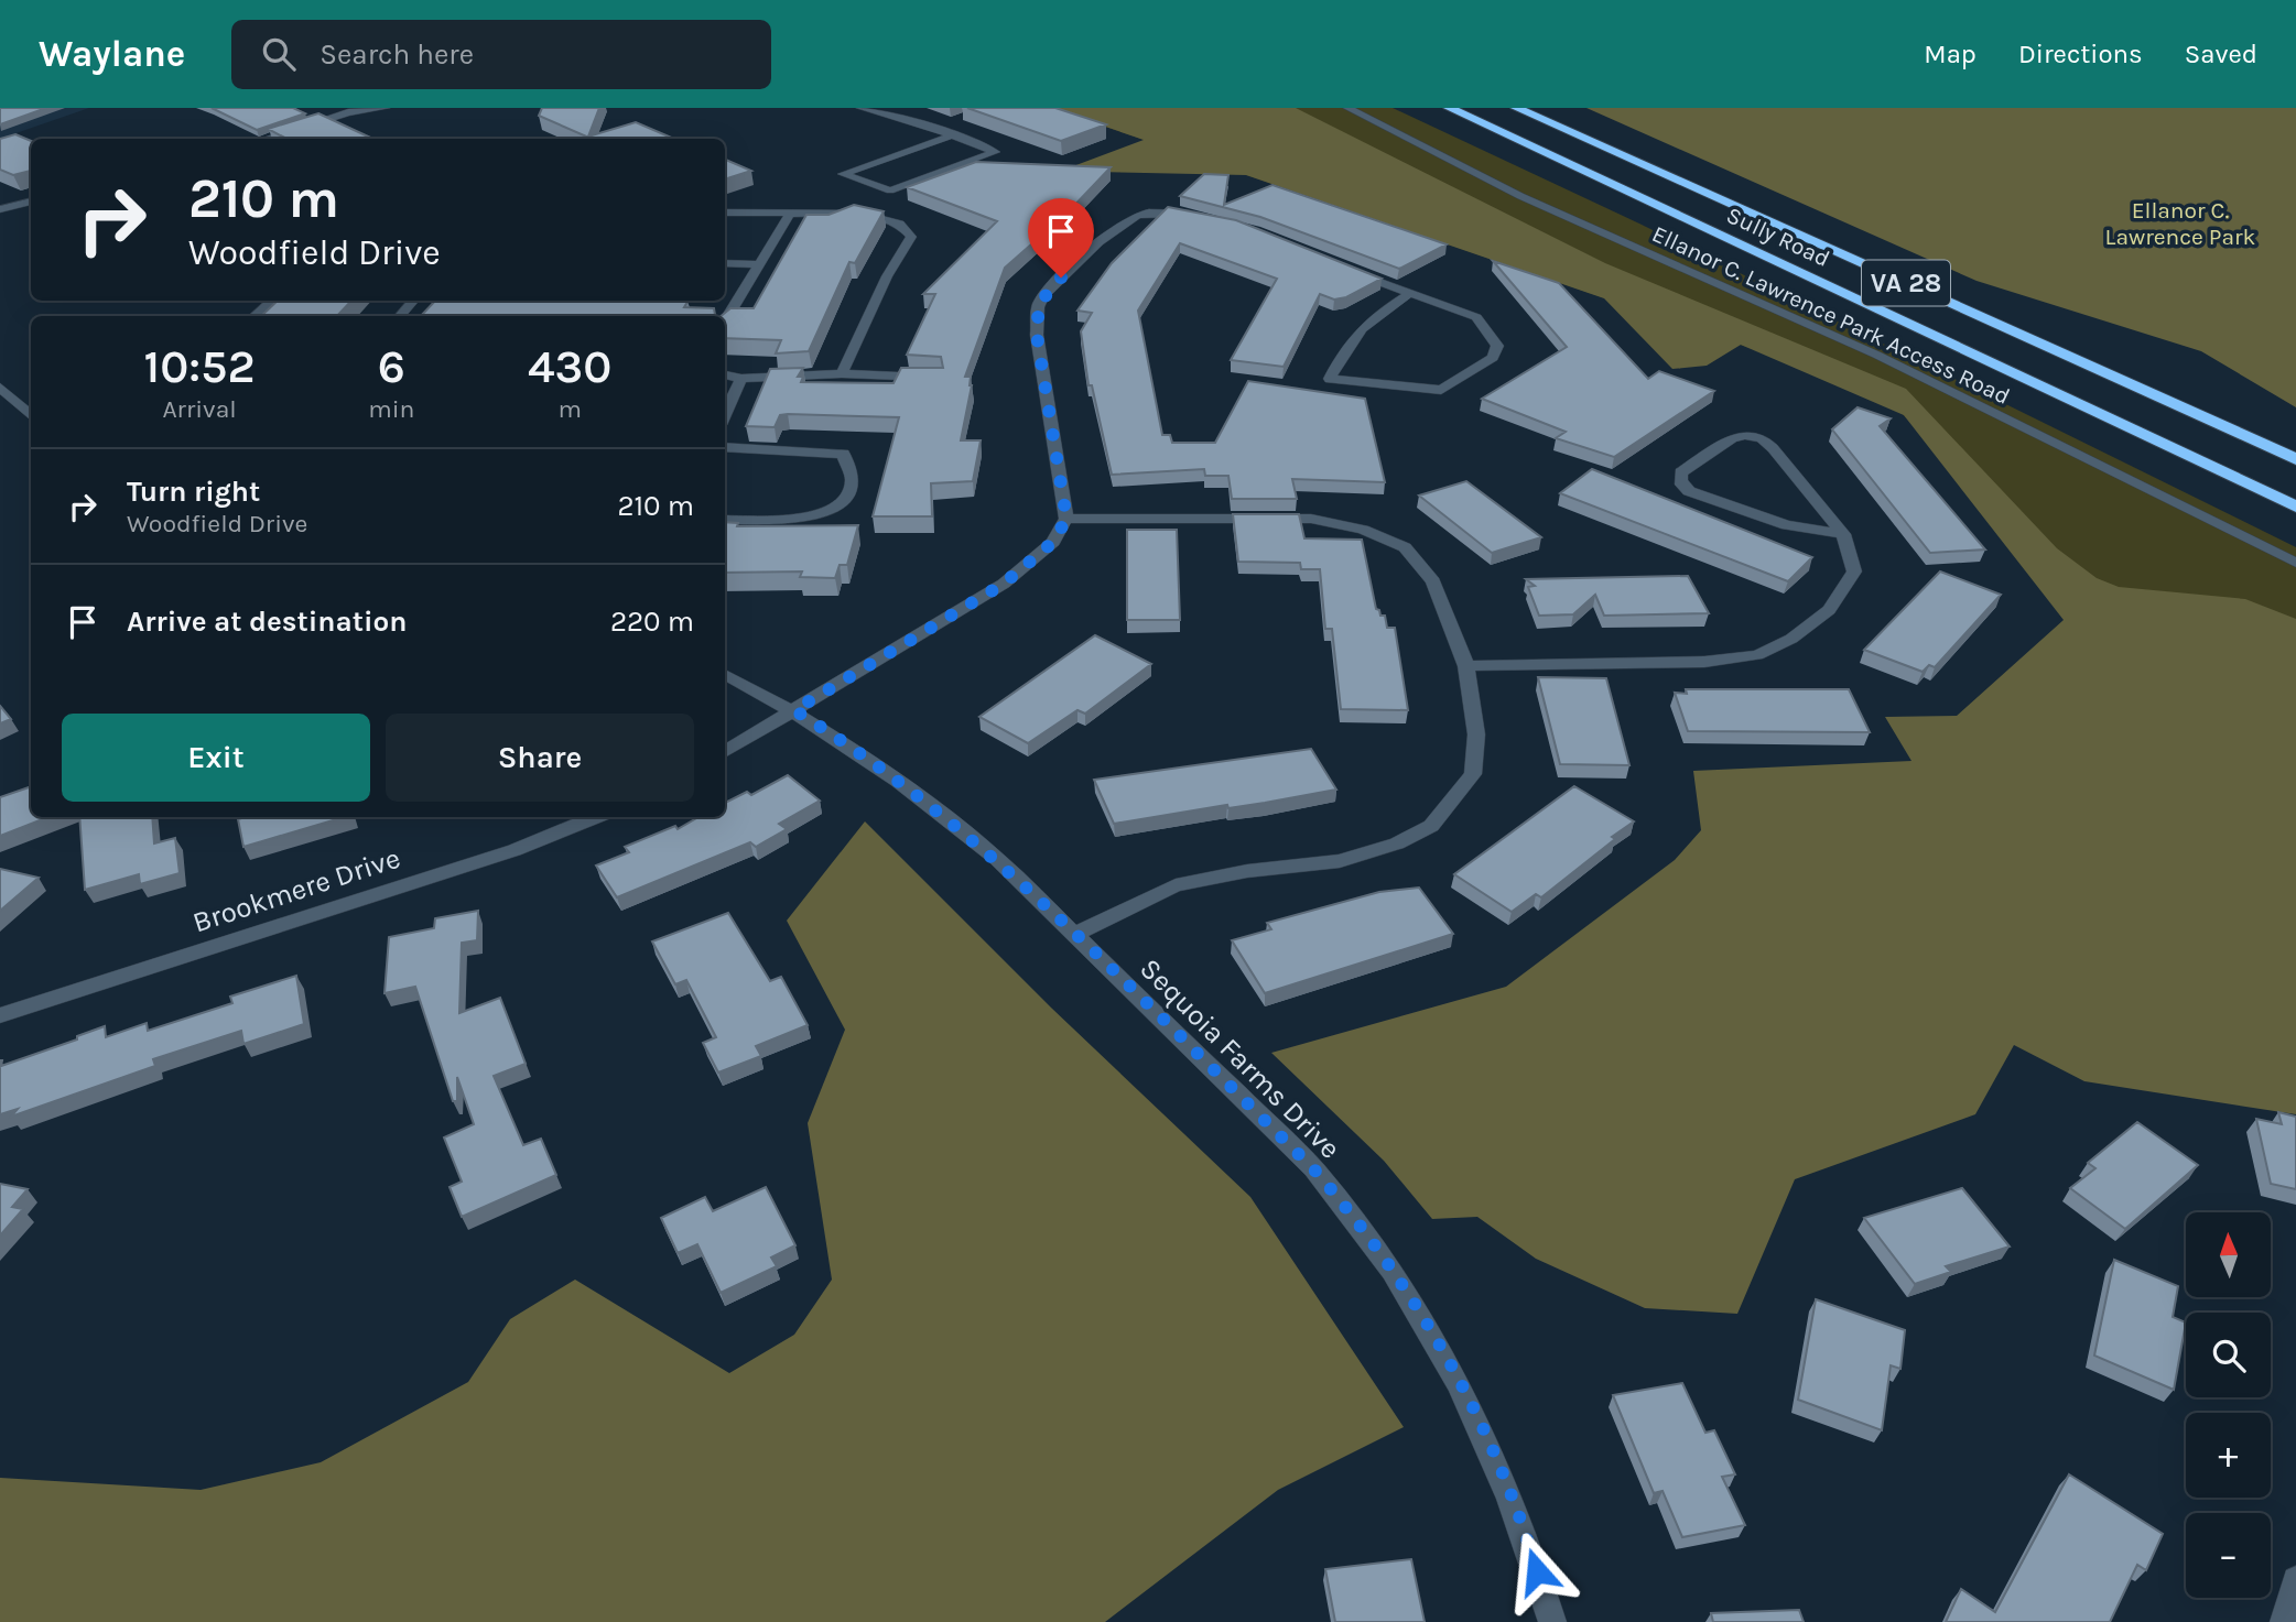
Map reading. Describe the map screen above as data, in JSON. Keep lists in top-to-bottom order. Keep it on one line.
{"streets":{"highway":["Sully Road","VA 28"],"street":["Ellanor C. Lawrence Park Access Road","Brookmere Drive","Sequoia Farms Drive"]},"parks":["Ellanor C. Lawrence Park"],"north":"top","page":{"header":"Waylane","search":"Search here","nav":["Map","Directions","Saved"],"turn":["210 m","Woodfield Drive"],"eta":["10:52","Arrival","6","min","430","m"],"list":[{"name":"Turn right","note":"Woodfield Drive","value":"210 m"},{"name":"Arrive at destination","value":"220 m"}],"buttons":["Exit","Share"],"map_buttons":["+","−"]}}
